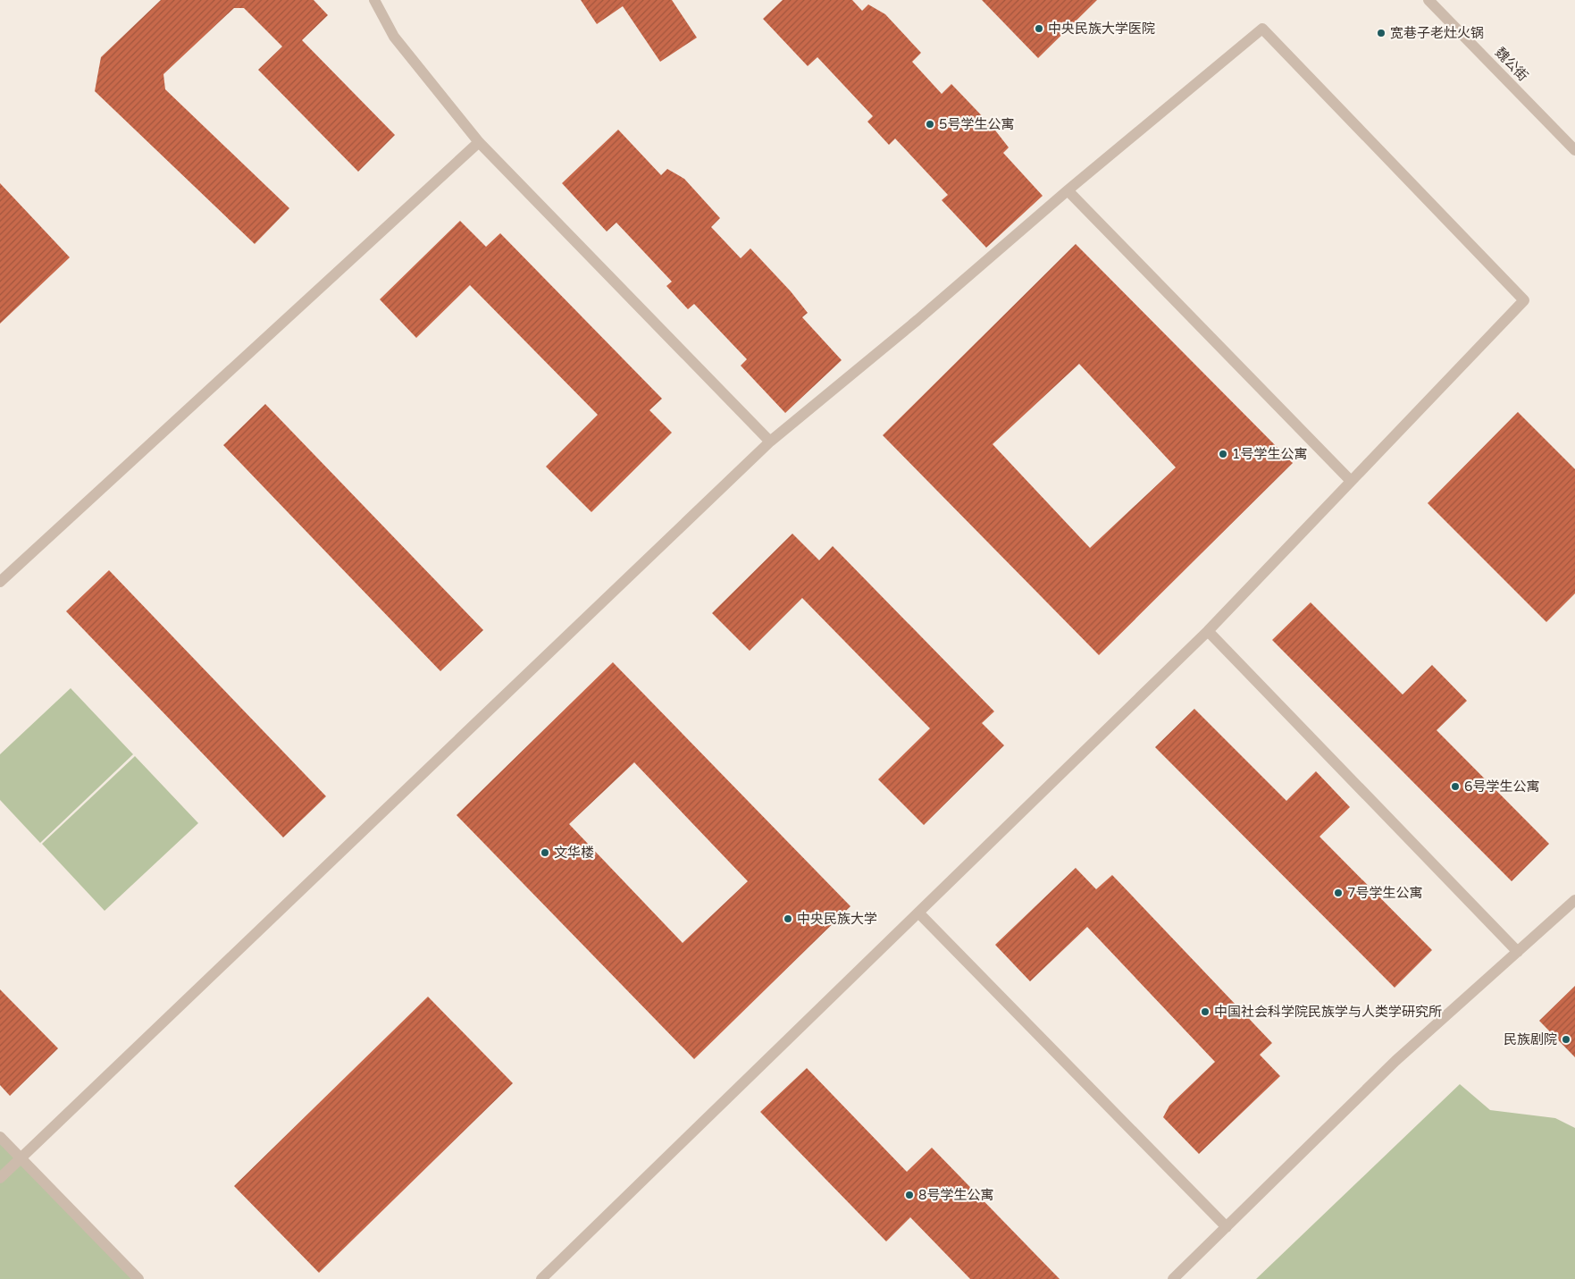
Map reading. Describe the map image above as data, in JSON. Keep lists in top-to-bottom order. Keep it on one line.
{"streets":{"street":["魏公街"]},"places":["中央民族大学医院","宽巷子老灶火锅","5号学生公寓","1号学生公寓","6号学生公寓","文华楼","7号学生公寓","中央民族大学","中国社会科学院民族学与人类学研究所","民族剧院","8号学生公寓"]}
